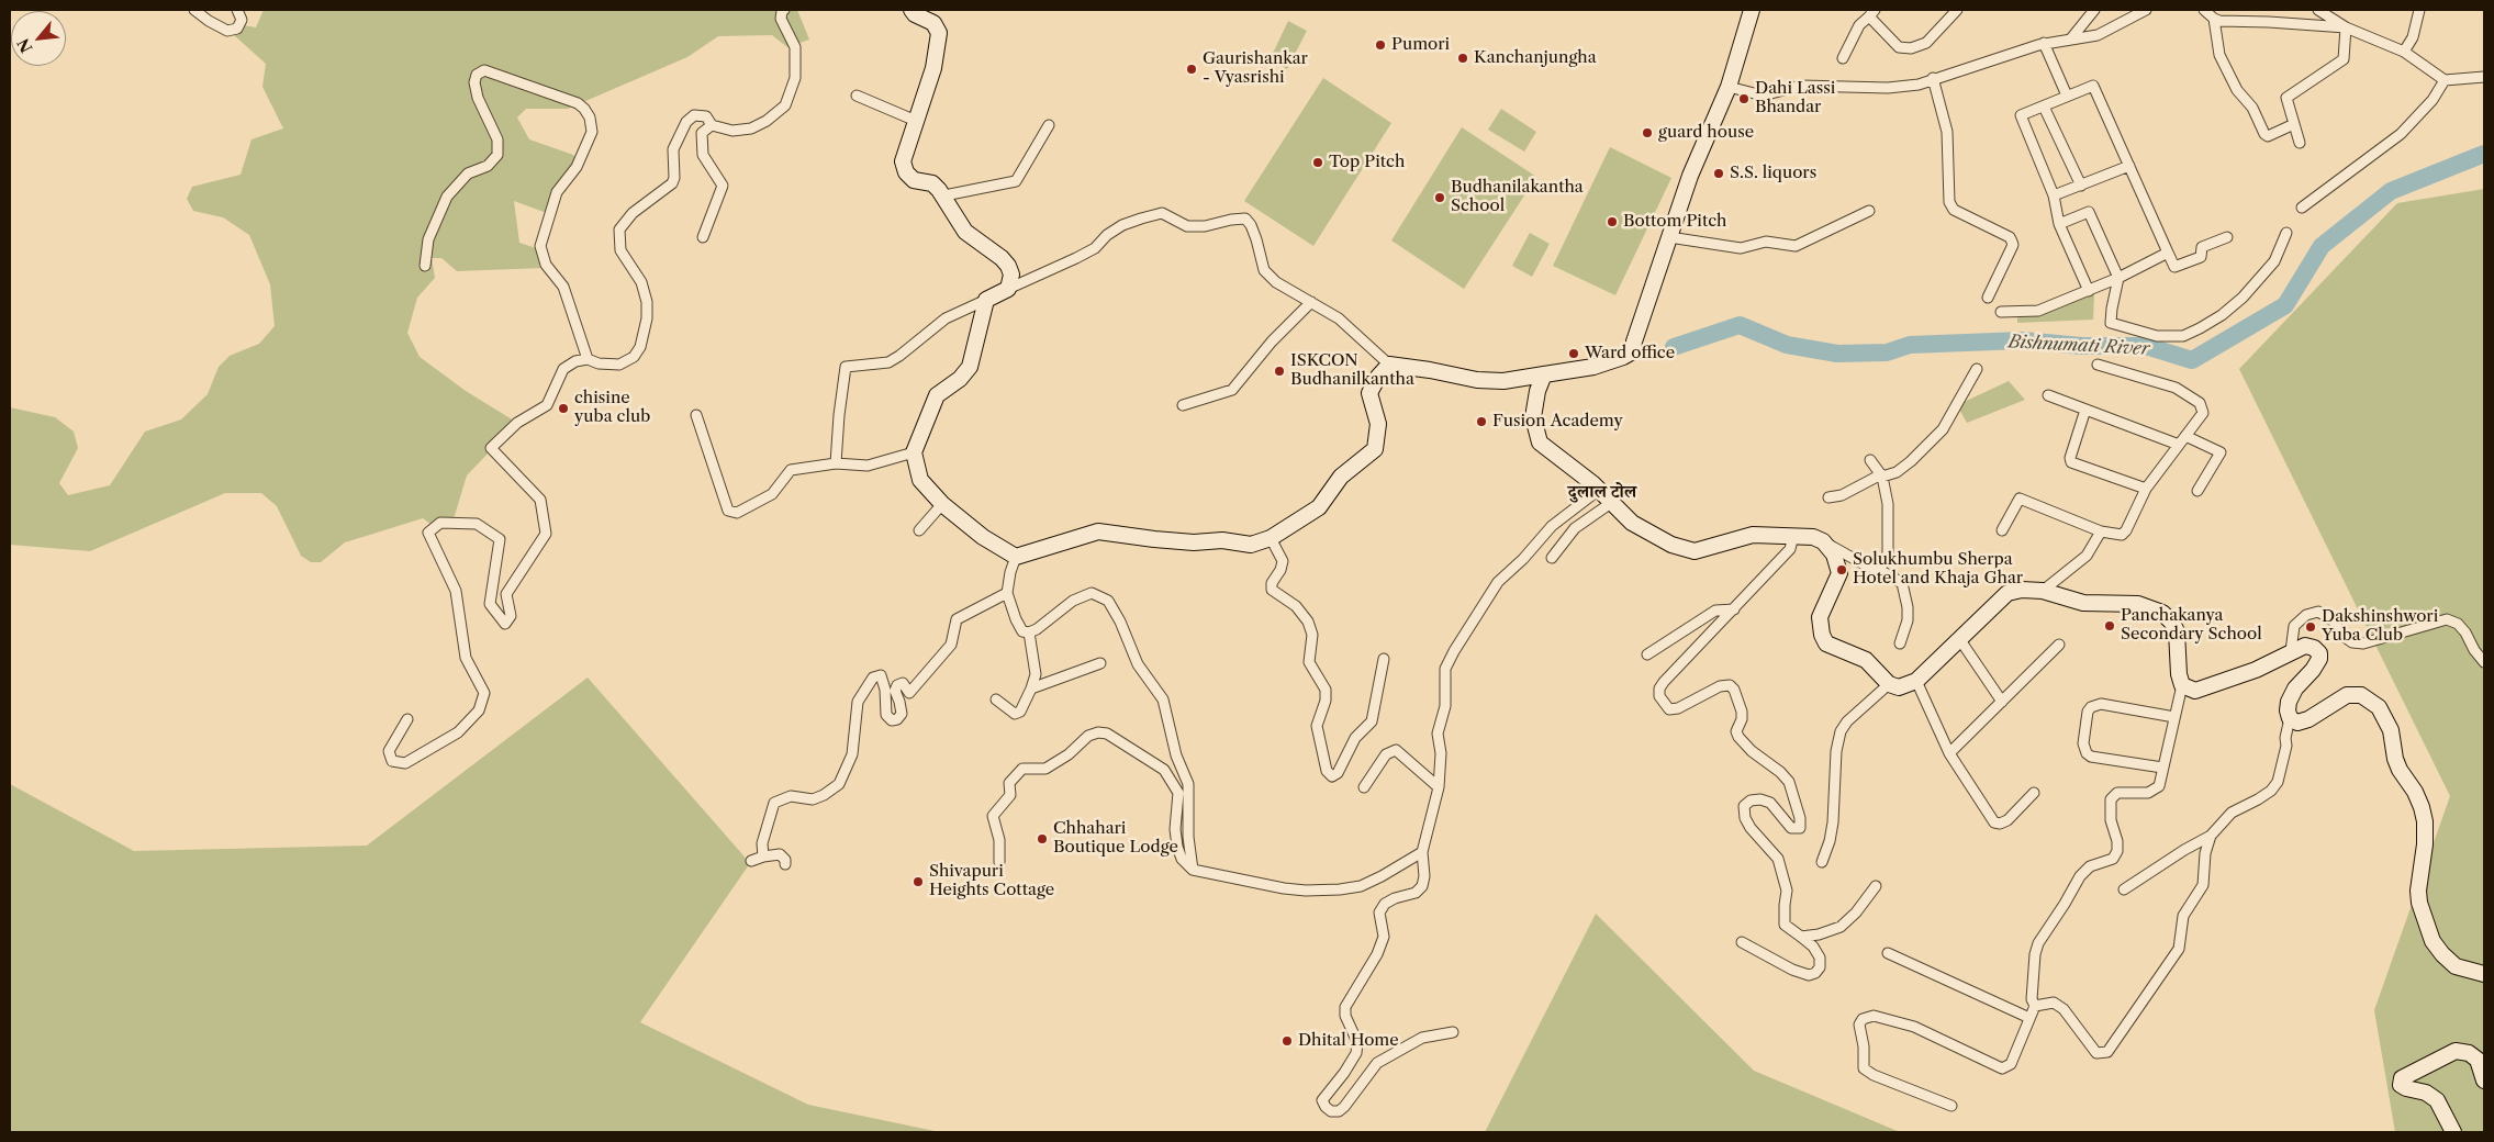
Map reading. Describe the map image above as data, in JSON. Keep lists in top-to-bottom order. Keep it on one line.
{"districts":["दुलाल टोल"],"water":["Bishnumati River"],"places":["Pumori","Kanchanjungha","Gaurishankar - Vyasrishi","Dahi Lassi Bhandar","guard house","Top Pitch","S.S. liquors","Budhanilakantha School","Bottom Pitch","Ward office","ISKCON Budhanilkantha","chisine yuba club","Fusion Academy","Solukhumbu Sherpa Hotel and Khaja Ghar","Panchakanya Secondary School","Dakshinshwori Yuba Club","Chhahari Boutique Lodge","Shivapuri Heights Cottage","Dhital Home"],"north":"bottom left"}
